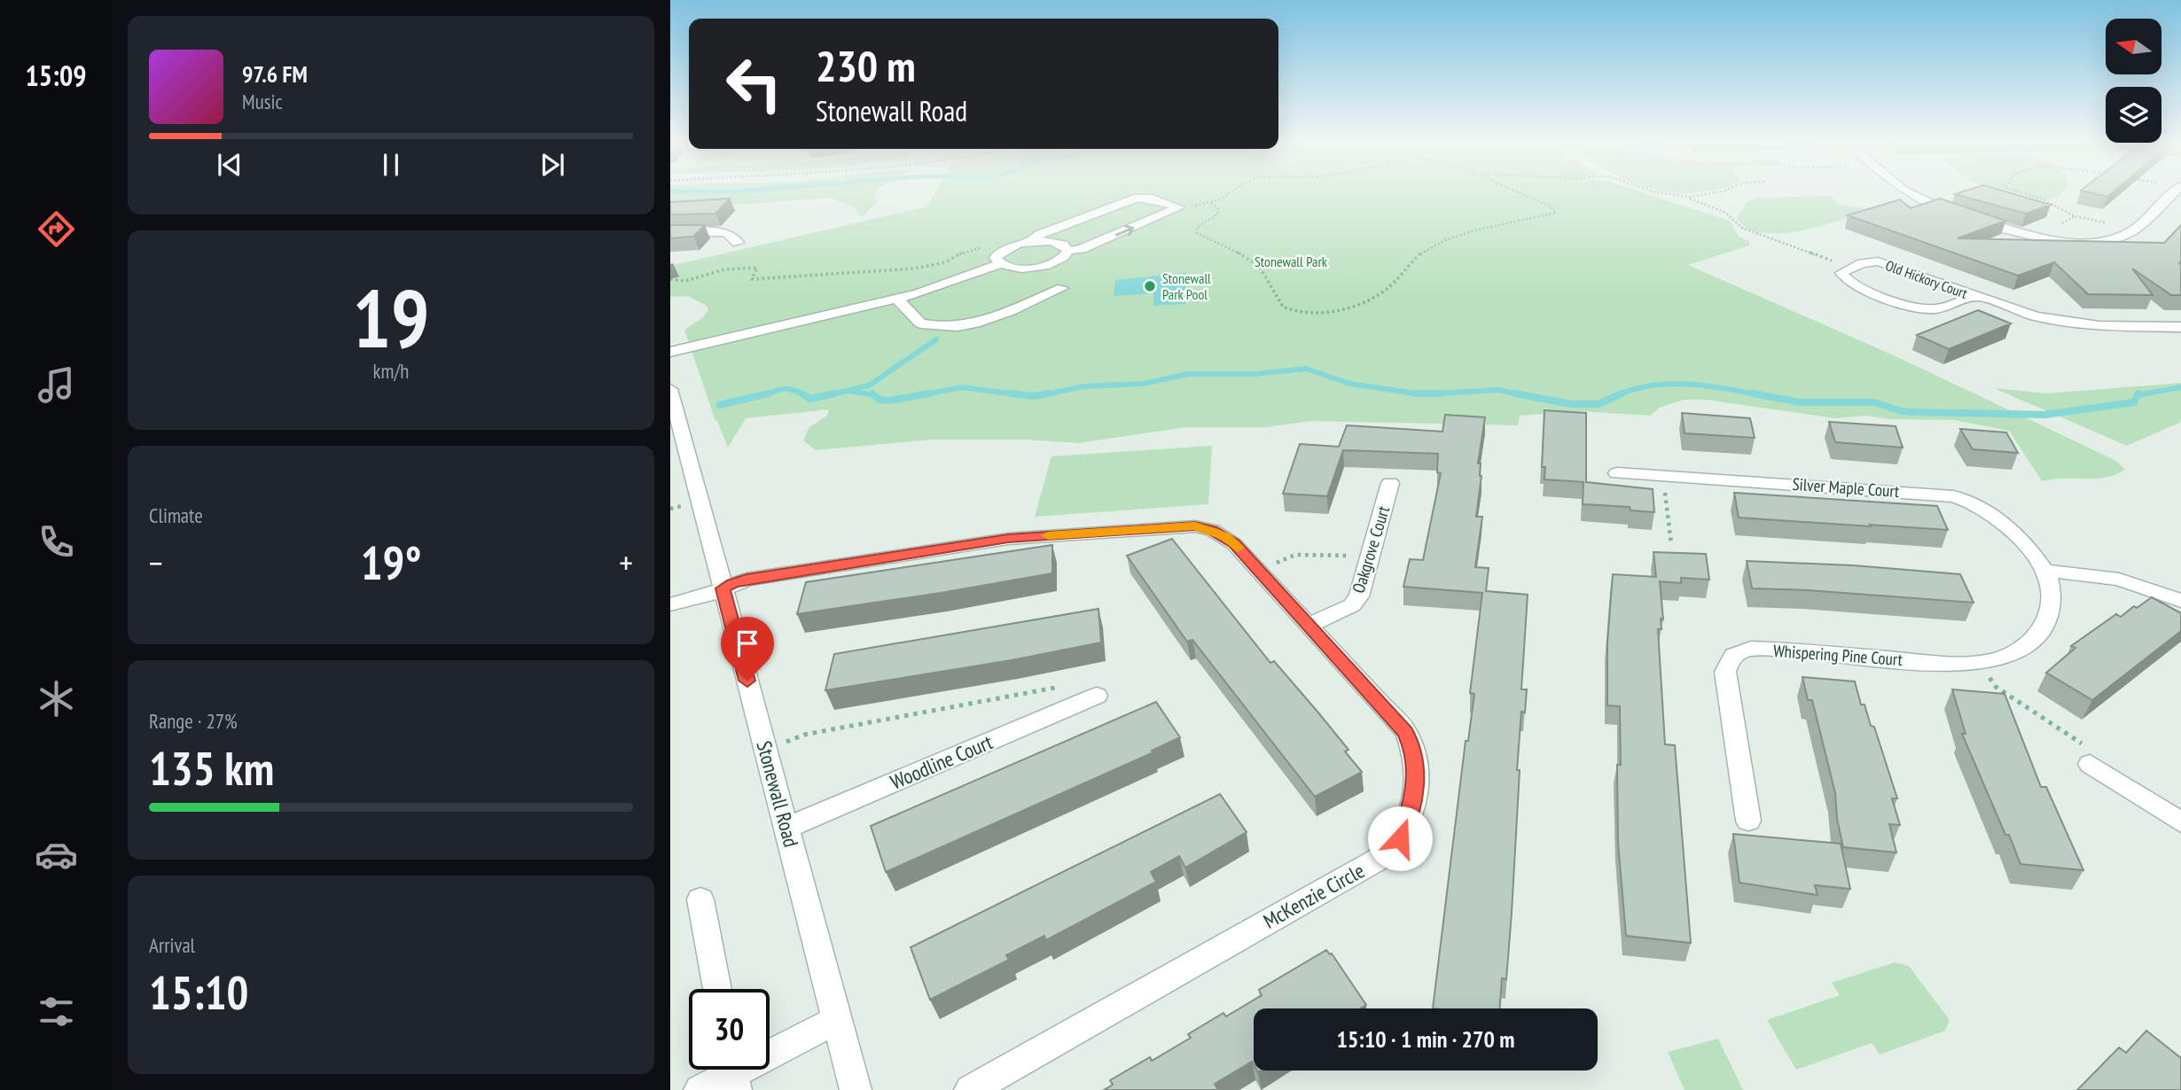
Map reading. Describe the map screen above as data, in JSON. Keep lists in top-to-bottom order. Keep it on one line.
{"streets":{"street":["Old Hickory Court","Silver Maple Court","Oakgrove Court","Whispering Pine Court","Woodline Court","Stonewall Road","McKenzie Circle"]},"crossings":[["Silver Maple Court","Whispering Pine Court"],["Oakgrove Court","McKenzie Circle"],["Woodline Court","Stonewall Road"],["Stonewall Road","McKenzie Circle"]],"parks":["Stonewall Park"],"places":["Stonewall Park Pool"],"north":"left","page":{"tabs":"15:09","turn":["230 m","Stonewall Road"],"song":["97.6 FM","Music"],"tile":[["19","km/h"],"Climate",["Range · 27%","135 km"],["Arrival","15:10"]],"heat":["−","19°","+"],"limit":"30","trip":"15:10 · 1 min · 270 m"}}
